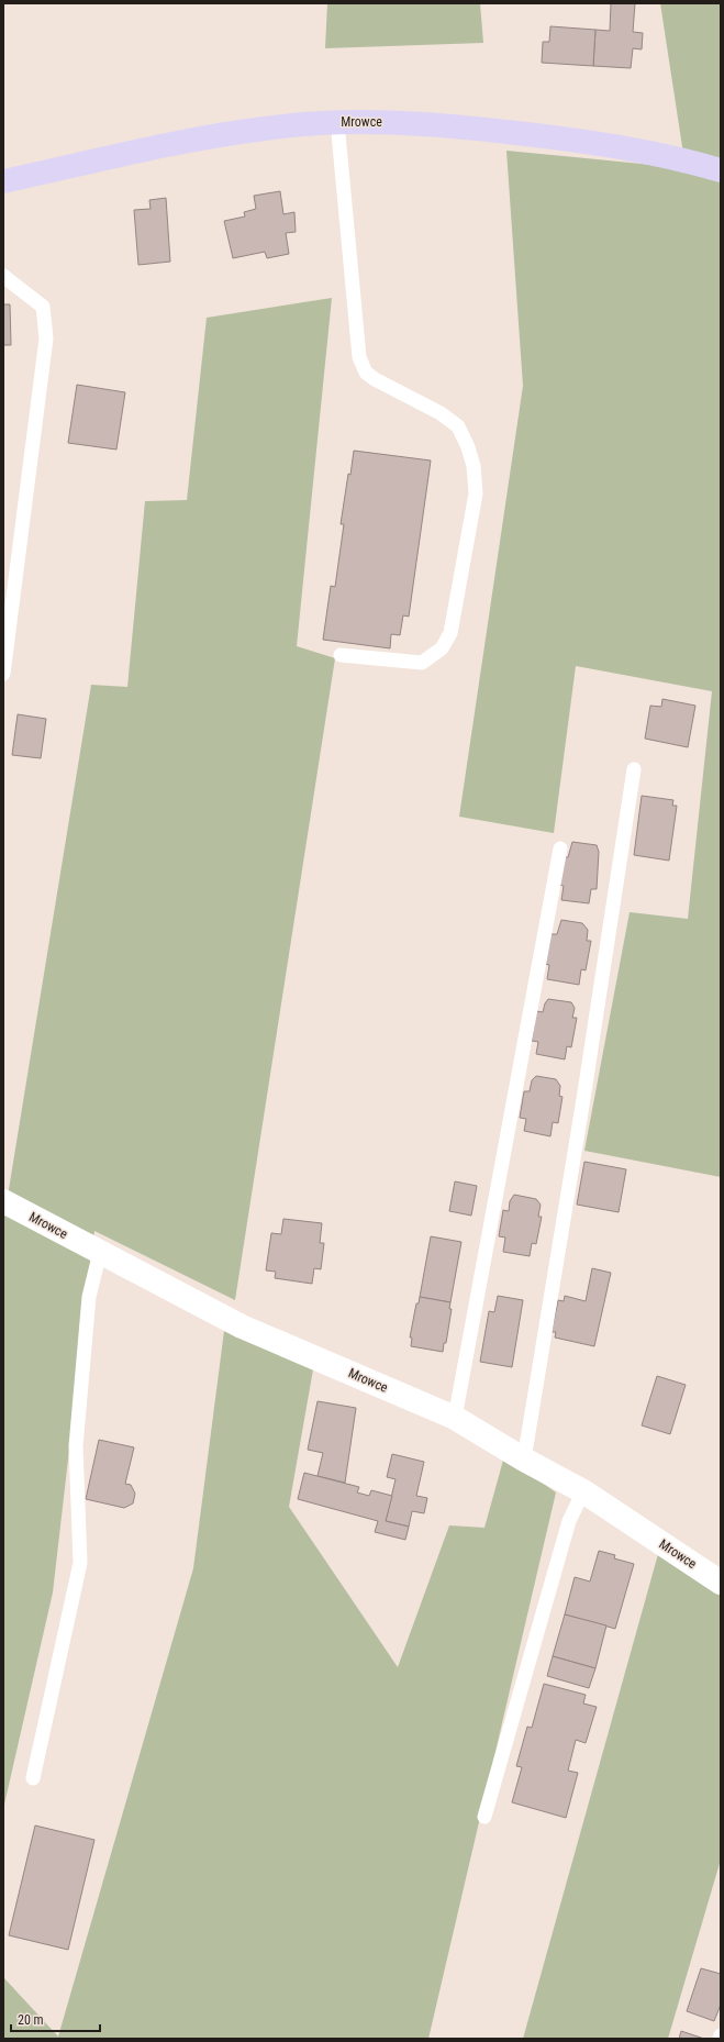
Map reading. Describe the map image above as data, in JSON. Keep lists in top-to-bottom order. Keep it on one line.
{"streets":{"street":["Mrowce"]},"scale_bar":"20 m"}
